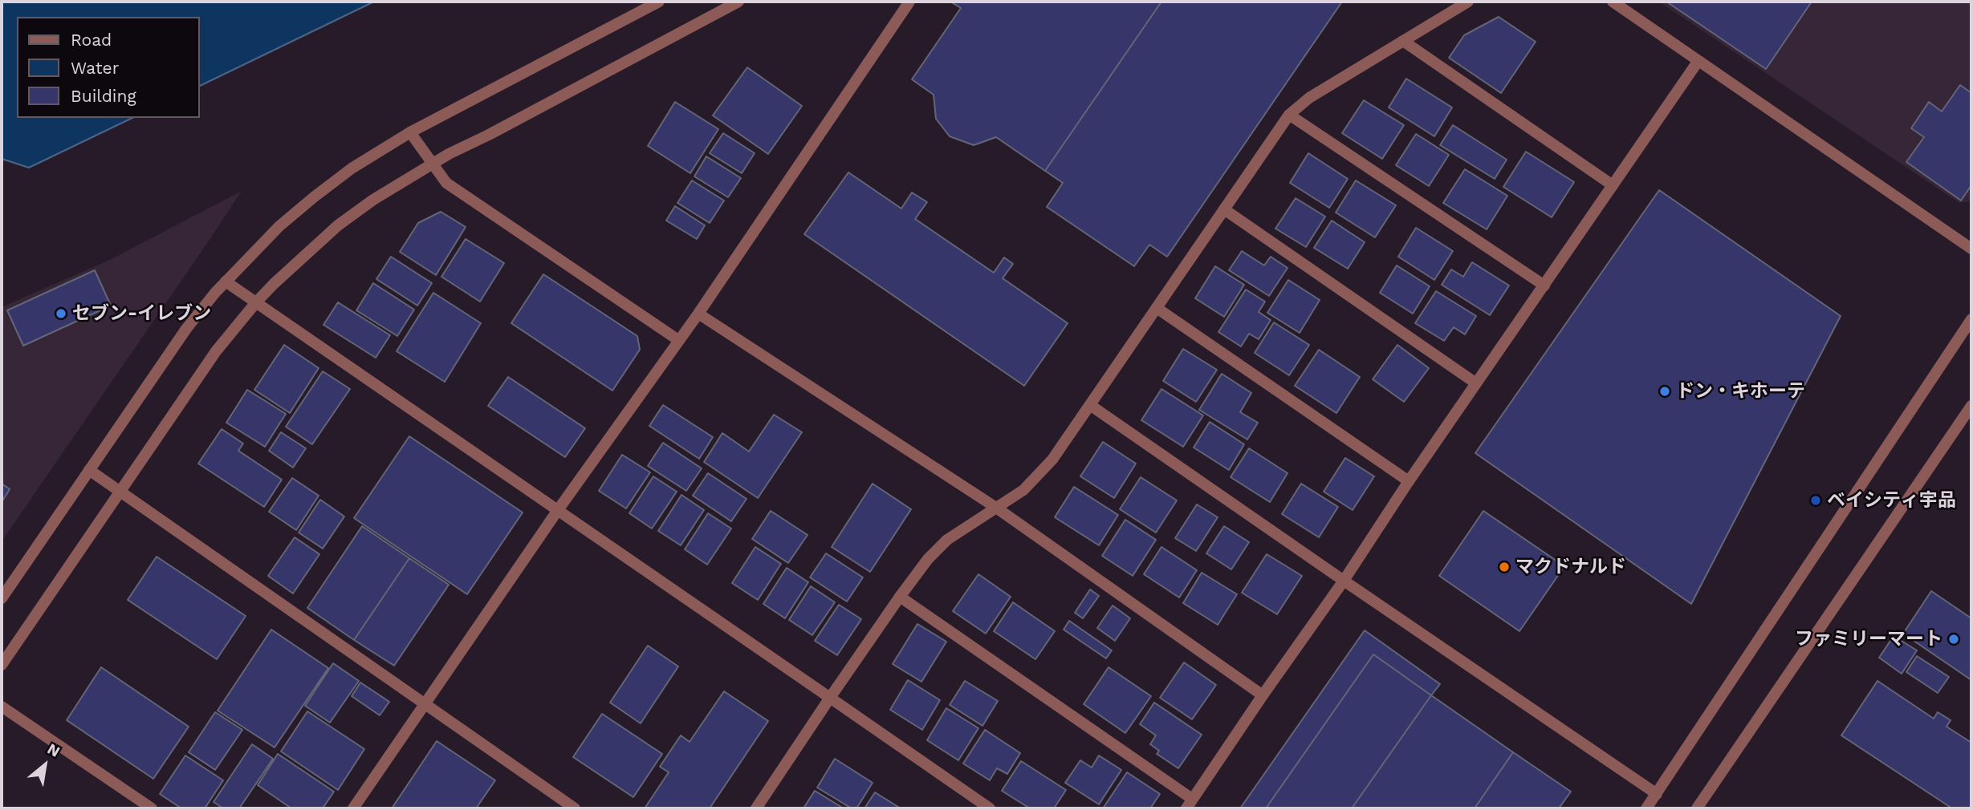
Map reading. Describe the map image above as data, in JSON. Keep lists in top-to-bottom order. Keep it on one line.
{"places":["セブン-イレブン","ドン・キホーテ","ベイシティ宇品","マクドナルド","ファミリーマート"],"legend":["Road","Water","Building"],"north":"top right"}
